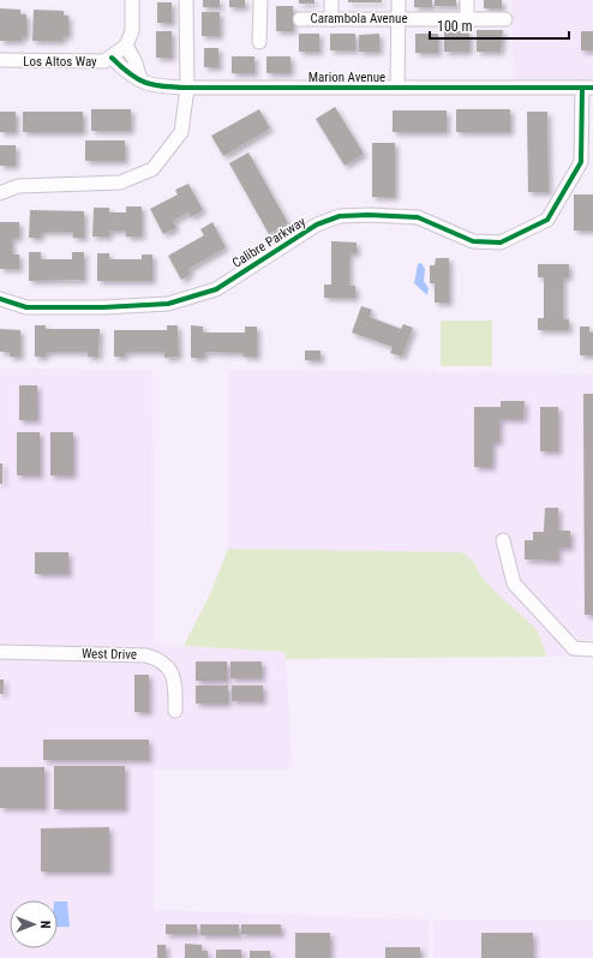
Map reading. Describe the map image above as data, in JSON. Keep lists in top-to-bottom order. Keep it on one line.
{"streets":{"street":["Carambola Avenue","Los Altos Way","Marion Avenue","Calibre Parkway","West Drive"]},"crossings":[["Los Altos Way","Marion Avenue"],["Marion Avenue","Calibre Parkway"]],"scale_bar":"100 m","north":"right"}
